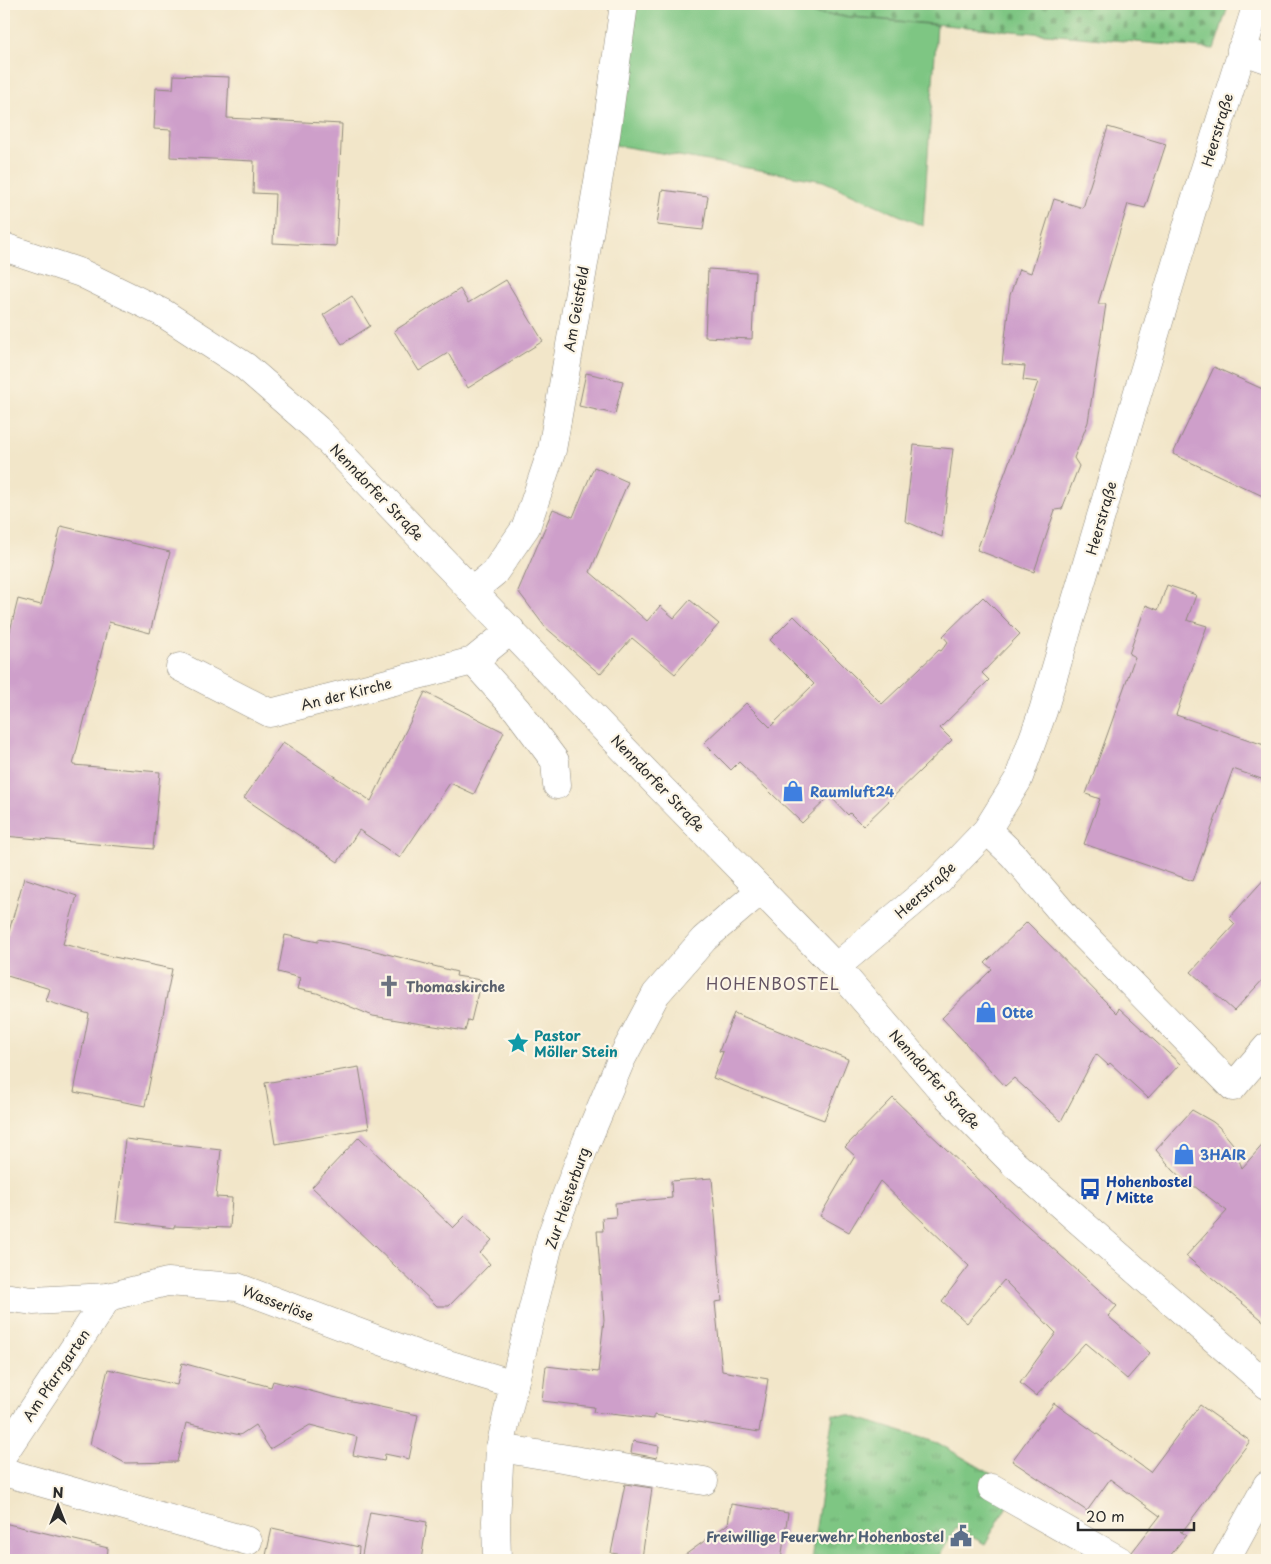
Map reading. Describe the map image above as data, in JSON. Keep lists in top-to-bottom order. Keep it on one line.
{"streets":{"street":["Heerstraße","Am Geistfeld","Nenndorfer Straße","An der Kirche","Zur Heisterburg","Wasserlöse","Am Pfarrgarten"]},"crossings":[["Heerstraße","Nenndorfer Straße"],["Am Geistfeld","Nenndorfer Straße"],["Nenndorfer Straße","An der Kirche"],["Nenndorfer Straße","Zur Heisterburg"],["Zur Heisterburg","Wasserlöse"],["Wasserlöse","Am Pfarrgarten"]],"districts":["HOHENBOSTEL"],"places":{"shop":["Raumluft24","Otte","3HAIR"],"church":["Thomaskirche"],"place":["Pastor Möller Stein"],"bus stop":["Hohenbostel / Mitte"],"public building":["Freiwillige Feuerwehr Hohenbostel"]},"scale_bar":"20 m","north":"top"}
